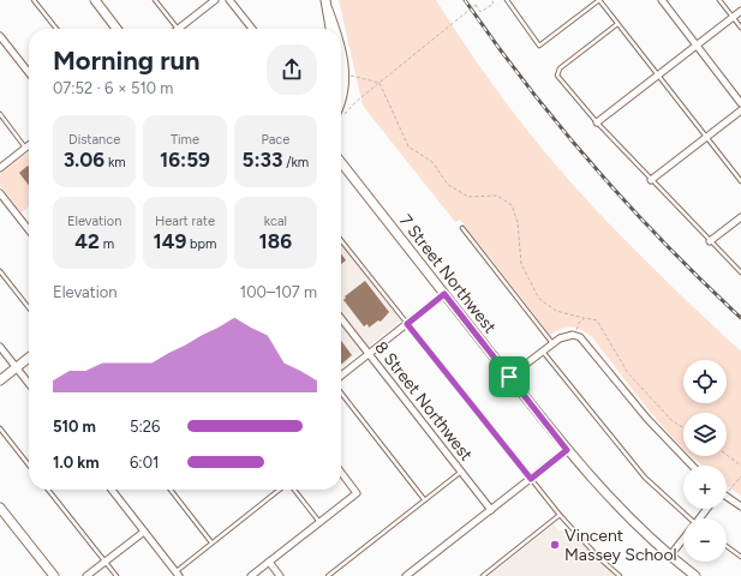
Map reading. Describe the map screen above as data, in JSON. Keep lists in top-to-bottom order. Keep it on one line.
{"streets":{"street":["7 Street Northwest","8 Street Northwest"]},"places":["Vincent Massey School"],"page":{"heading":["Morning run","07:52 · 6 × 510 m"],"stats":[["Distance","3.06 km"],["Time","16:59"],["Pace","5:33 /km"],["Elevation","42 m"],["Heart rate","149 bpm"],["kcal","186"]],"chart":["Elevation","100–107 m"],"map_buttons":["+","−"],"list":[{"name":"510 m","note":"5:26"},{"name":"1.0 km","note":"6:01"}]}}
